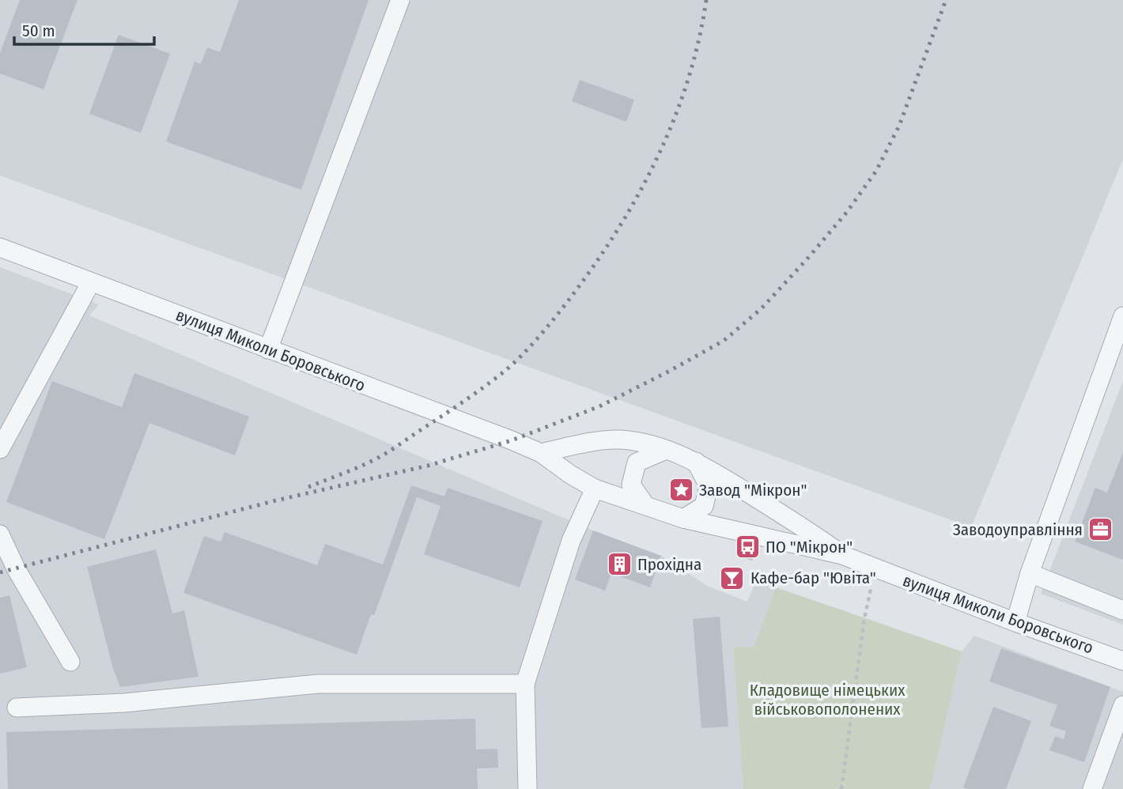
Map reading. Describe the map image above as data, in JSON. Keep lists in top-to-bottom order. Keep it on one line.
{"streets":{"street":["вулиця Миколи Боровського"]},"parks":["Кладовище німецьких військовополонених"],"places":{"place":["Завод \"Мікрон\""],"office":["Заводоуправління"],"bus stop":["ПО \"Мікрон\""],"building":["Прохідна"],"bar":["Кафе-бар \"Ювіта\""]},"scale_bar":"50 m"}
